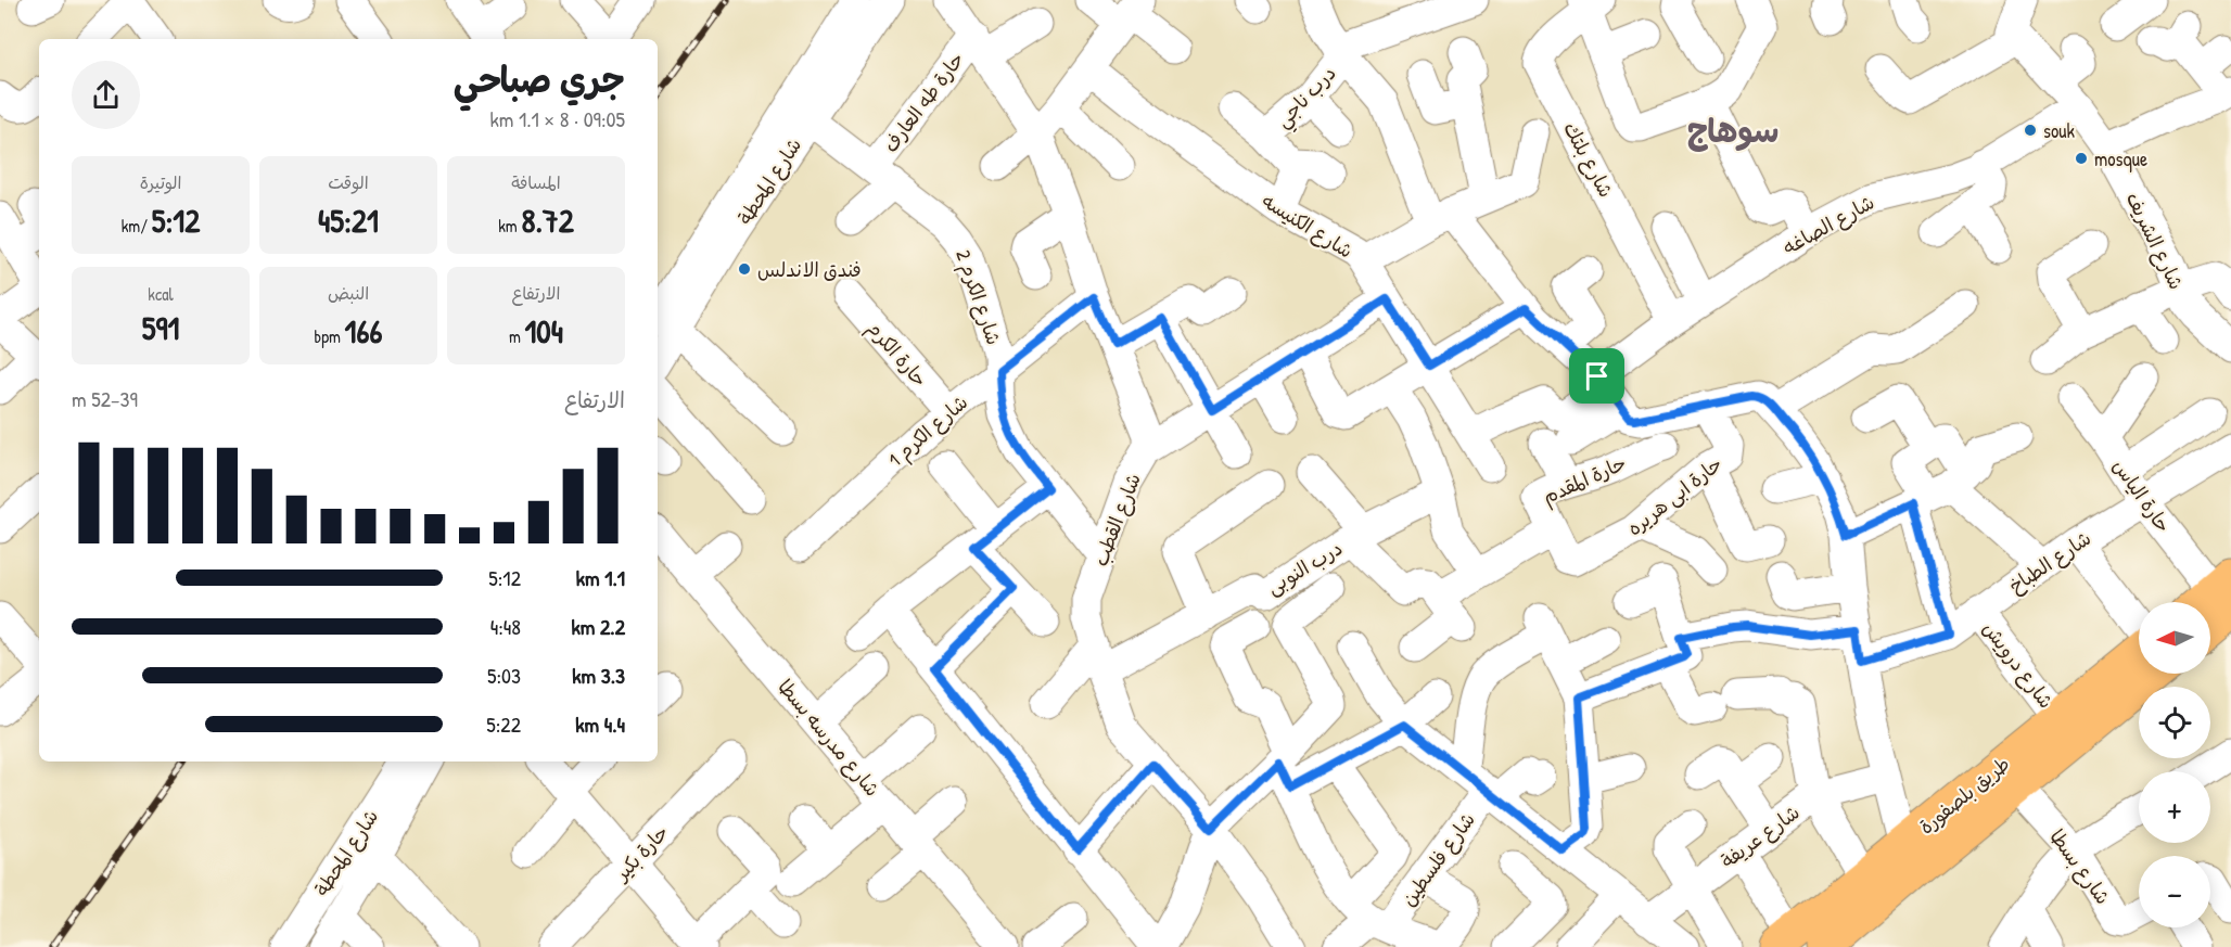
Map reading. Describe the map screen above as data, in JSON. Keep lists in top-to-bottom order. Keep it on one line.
{"streets":{"main road":["طريق بلصفورة"],"street":["درب ناجي","حارة طه العارف","شارع بلتك","شارع المحطة","شارع الصاغه","شارع الكنيسه","شارع الشريف","شارع الكرم 2","حارة الكرم","شارع الكرم 1","حارة المقدم","حارة ابى هريره","حارة الياس","شارع القطب","شارع الطباخ","درب النوبى","شارع درويش","شارع مدرسه بسطا","شارع عريفة","حارة بكير","شارع فلسطين","شارع بسطا"]},"crossings":[["حارة طه العارف","شارع الكرم 2"],["حارة طه العارف","شارع القطب"],["شارع بلتك","شارع الصاغه"],["شارع المحطة","شارع الكرم 2"],["شارع الصاغه","شارع الكنيسه"],["شارع الصاغه","شارع الشريف"],["شارع الكرم 2","شارع الكرم 1"],["شارع الكرم 2","شارع القطب"],["حارة الكرم","شارع الكرم 1"],["شارع الكرم 1","شارع القطب"],["حارة المقدم","حارة ابى هريره"],["حارة الياس","شارع الطباخ"],["شارع القطب","درب النوبى"],["شارع الطباخ","شارع درويش"],["شارع درويش","طريق بلصفورة"],["طريق بلصفورة","شارع بسطا"]],"districts":["سوهاج"],"places":["souk","mosque","فندق الاندلس"],"north":"left","page":{"heading":["جري صباحي","09:05 · 8 × 1.1 km"],"stats":[["المسافة","8.72 km"],["الوقت","45:21"],["الوتيرة","5:12 /km"],["الارتفاع","104 m"],["النبض","166 bpm"],["kcal","591"]],"chart":["الارتفاع","39–52 m"],"list":[{"name":"1.1 km","note":"5:12"},{"name":"2.2 km","note":"4:48"},{"name":"3.3 km","note":"5:03"},{"name":"4.4 km","note":"5:22"}],"map_buttons":["+","−"]}}
